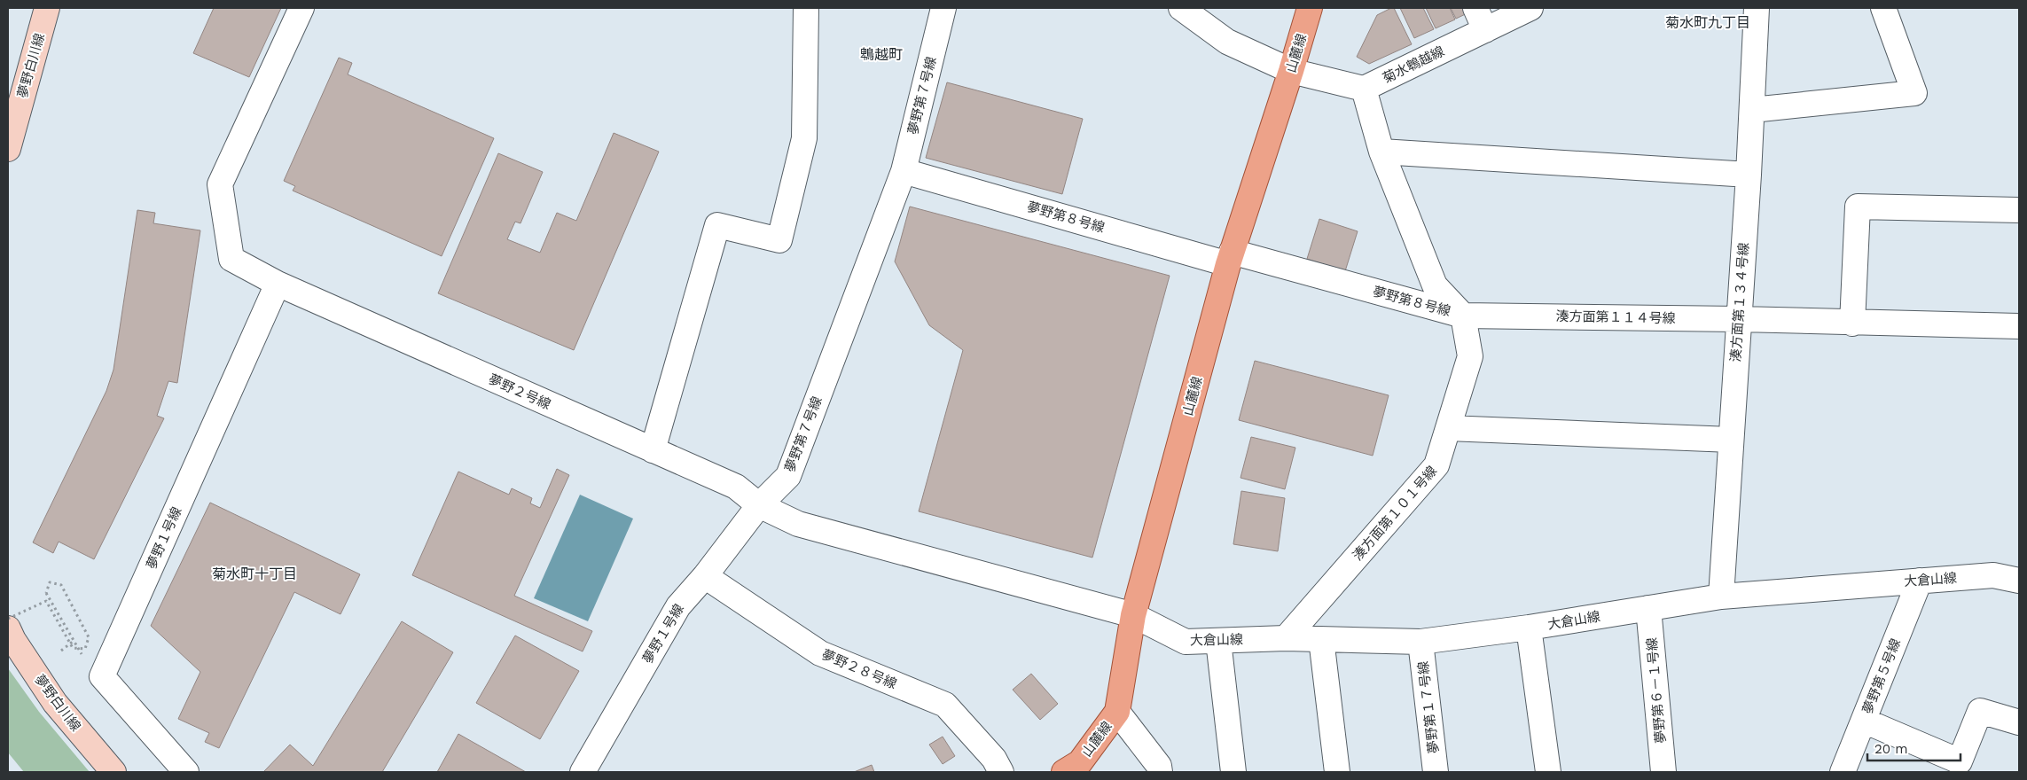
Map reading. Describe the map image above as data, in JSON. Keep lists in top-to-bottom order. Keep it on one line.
{"streets":{"main road":["山麓線"],"street":["菊水鵯越線","夢野白川線","夢野第７号線","夢野第８号線","湊方面第１３４号線","湊方面第１１４号線","夢野２号線","湊方面第１０１号線","夢野１号線","大倉山線","夢野２８号線","夢野第５号線","夢野第６－１号線","夢野第１７号線"]},"crossings":[["山麓線","夢野第８号線"],["山麓線","大倉山線"],["夢野第７号線","夢野第８号線"],["夢野第７号線","夢野２号線"],["夢野第７号線","夢野１号線"],["夢野第８号線","湊方面第１１４号線"],["夢野第８号線","湊方面第１０１号線"],["湊方面第１３４号線","湊方面第１１４号線"],["湊方面第１３４号線","大倉山線"],["湊方面第１１４号線","湊方面第１０１号線"],["夢野２号線","夢野１号線"],["湊方面第１０１号線","大倉山線"],["夢野１号線","夢野２８号線"],["大倉山線","夢野第５号線"],["大倉山線","夢野第６－１号線"],["大倉山線","夢野第１７号線"]],"districts":["菊水町九丁目","鵯越町","菊水町十丁目"],"scale_bar":"20 m"}
